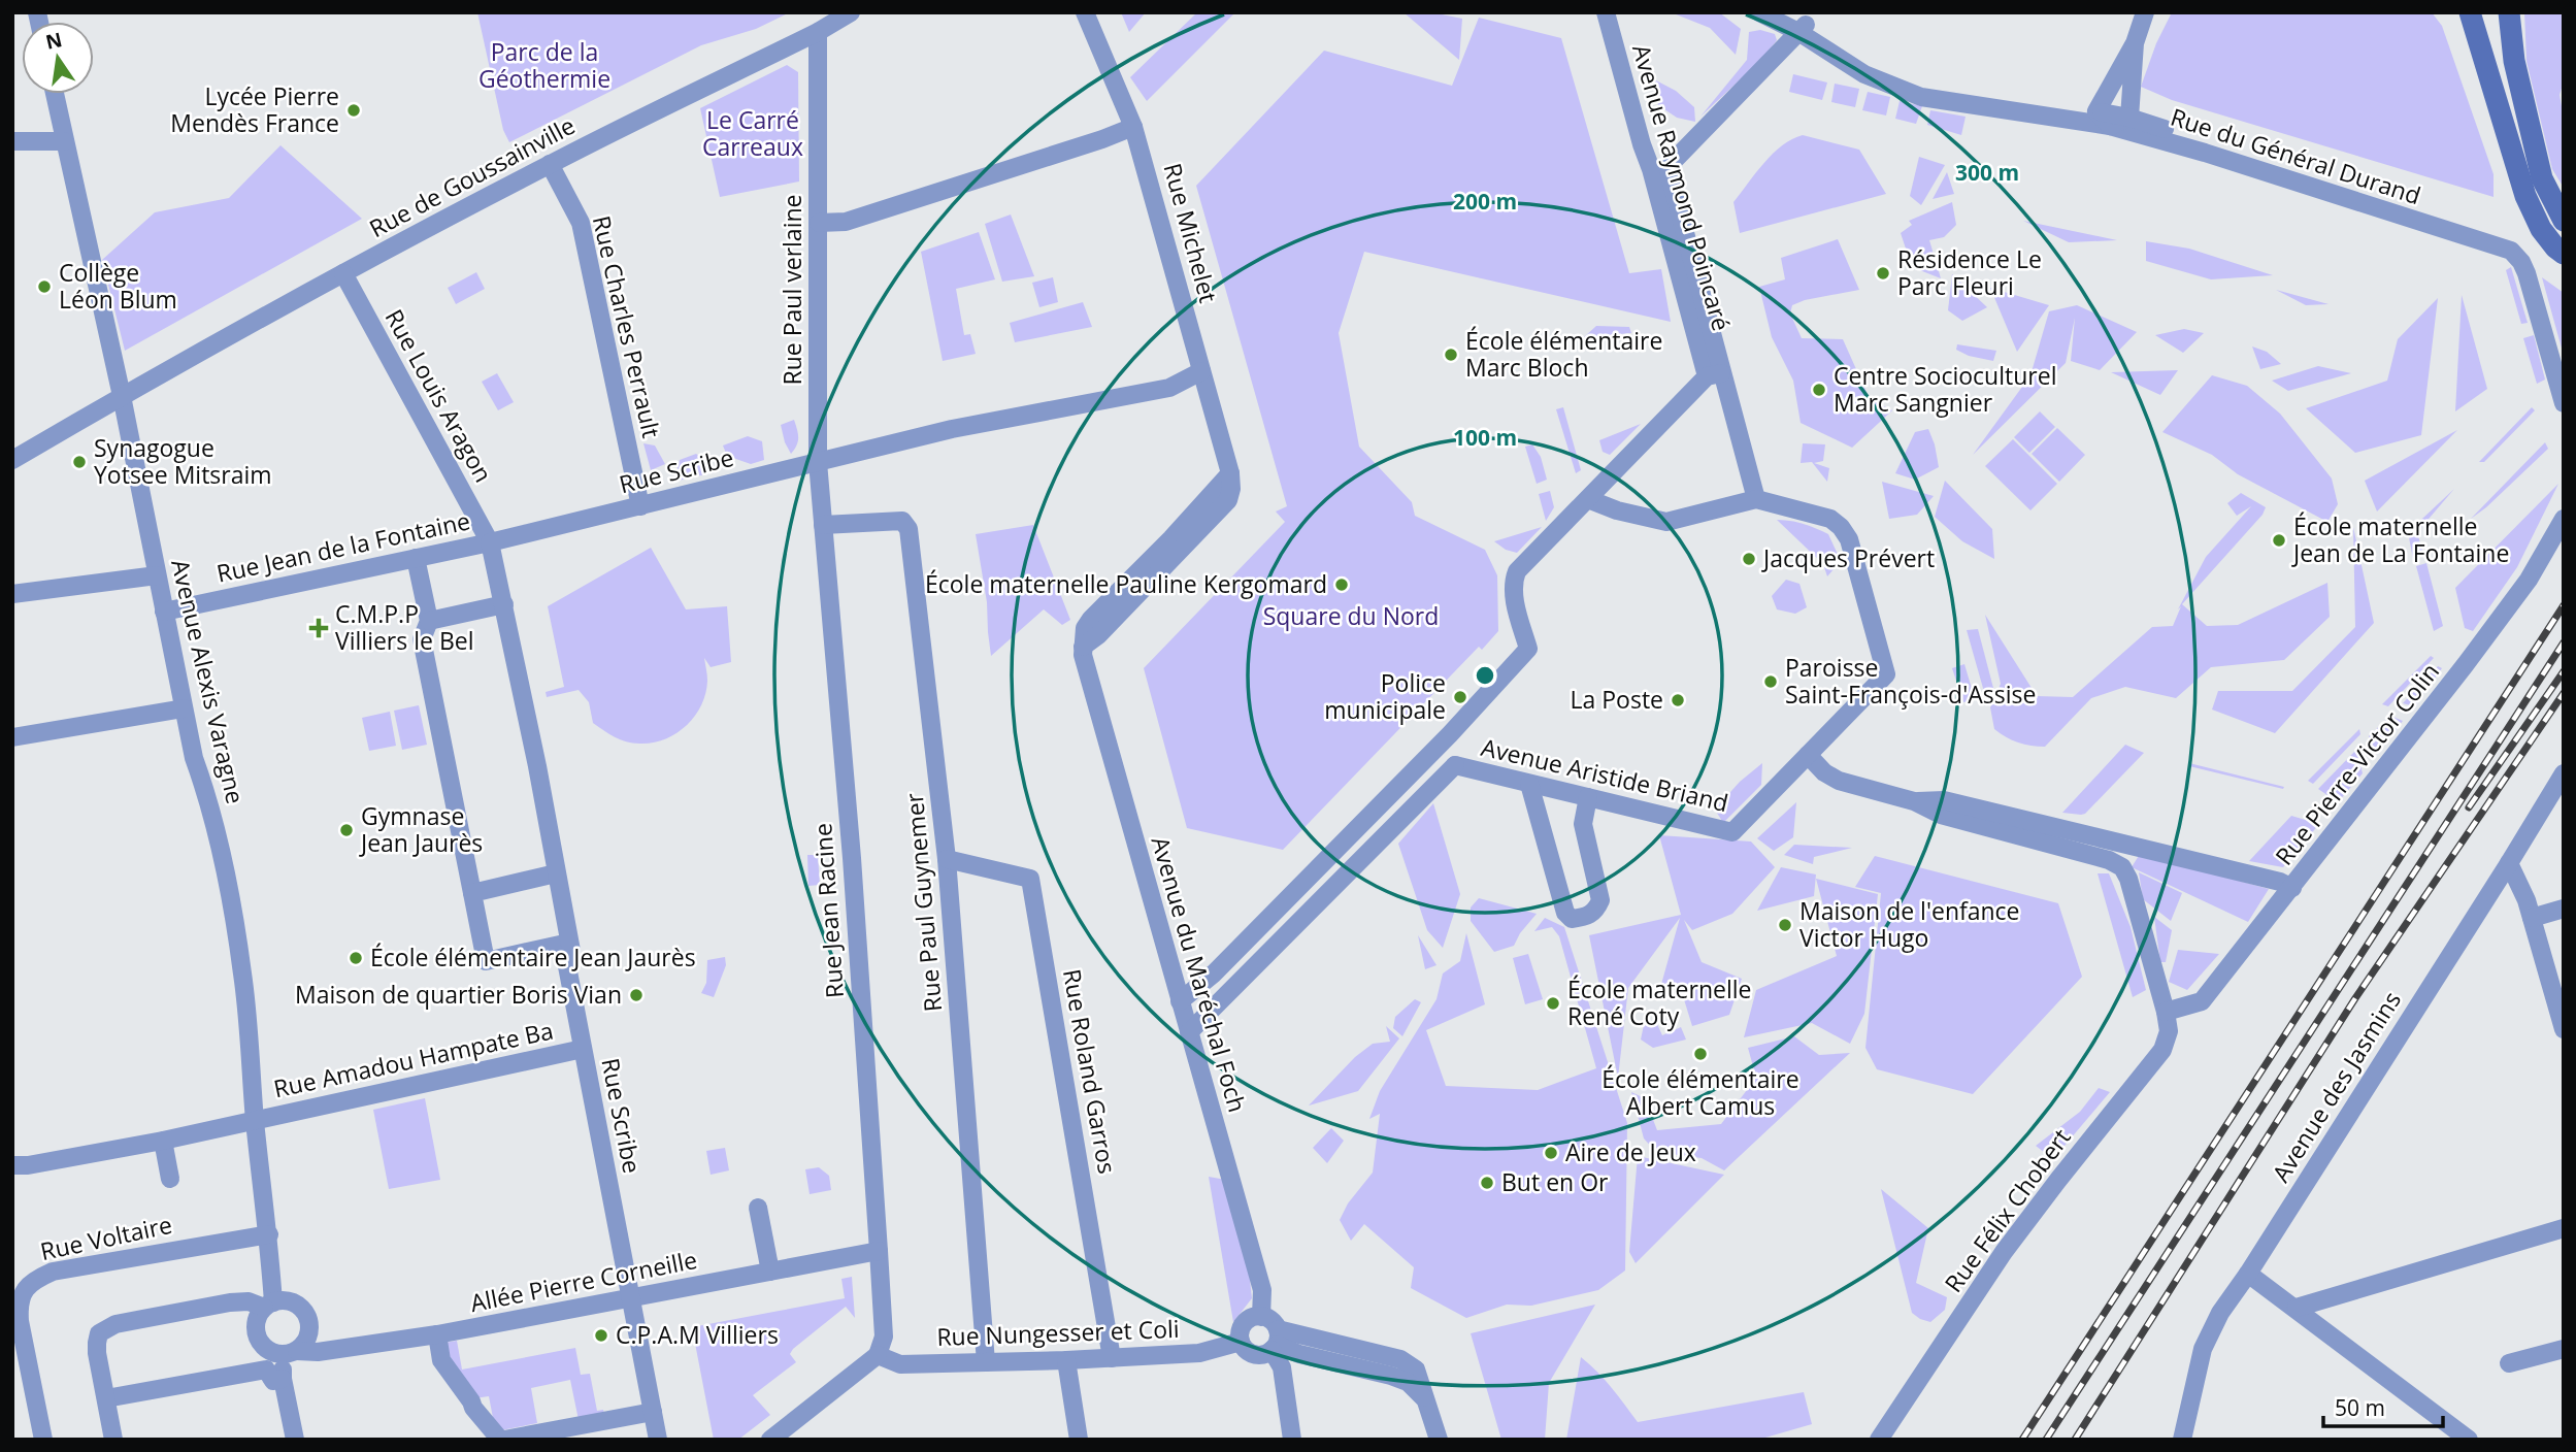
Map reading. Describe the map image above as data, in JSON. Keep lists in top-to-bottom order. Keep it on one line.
{"streets":{"street":["Rue du Général Durand","Rue de Goussainville","Avenue Raymond Poincaré","Rue Michelet","Rue Paul verlaine","Rue Charles Perrault","Rue Louis Aragon","Rue Scribe","Rue Jean de la Fontaine","Avenue Alexis Varagne","Rue Pierre-Victor Colin","Avenue Aristide Briand","Rue Paul Guynemer","Rue Jean Racine","Avenue du Maréchal Foch","Rue Amadou Hampate Ba","Rue Roland Garros","Avenue des Jasmins","Rue Félix Chobert","Rue Voltaire","Allée Pierre Corneille","Rue Nungesser et Coli"]},"crossings":[["Rue de Goussainville","Rue Paul verlaine"],["Rue de Goussainville","Rue Charles Perrault"],["Rue de Goussainville","Rue Louis Aragon"],["Rue de Goussainville","Avenue Alexis Varagne"],["Rue Michelet","Rue Scribe"],["Rue Michelet","Avenue du Maréchal Foch"],["Rue Paul verlaine","Rue Scribe"],["Rue Paul verlaine","Rue Jean Racine"],["Rue Charles Perrault","Rue Scribe"],["Rue Louis Aragon","Rue Scribe"],["Rue Louis Aragon","Rue Jean de la Fontaine"],["Rue Scribe","Rue Jean de la Fontaine"],["Rue Scribe","Rue Jean Racine"],["Rue Scribe","Rue Amadou Hampate Ba"],["Rue Scribe","Allée Pierre Corneille"],["Rue Jean de la Fontaine","Avenue Alexis Varagne"],["Avenue Alexis Varagne","Rue Amadou Hampate Ba"],["Avenue Alexis Varagne","Rue Voltaire"],["Avenue Alexis Varagne","Allée Pierre Corneille"],["Rue Pierre-Victor Colin","Rue Félix Chobert"],["Rue Paul Guynemer","Rue Jean Racine"],["Rue Paul Guynemer","Rue Roland Garros"],["Rue Paul Guynemer","Rue Nungesser et Coli"],["Rue Jean Racine","Allée Pierre Corneille"],["Rue Jean Racine","Rue Nungesser et Coli"],["Avenue du Maréchal Foch","Rue Nungesser et Coli"],["Rue Roland Garros","Rue Nungesser et Coli"]],"parks":["Parc de la Géothermie","Le Carré Carreaux","Square du Nord"],"places":{"other":["Lycée Pierre Mendès France","Résidence Le Parc Fleuri","Collège Léon Blum","École élémentaire Marc Bloch","Centre Socioculturel Marc Sangnier","Synagogue Yotsee Mitsraim","École maternelle Jean de La Fontaine","Jacques Prévert","École maternelle Pauline Kergomard","Paroisse Saint-François-d'Assise","Police municipale","La Poste","Gymnase Jean Jaurès","Maison de l'enfance Victor Hugo","École élémentaire Jean Jaurès","Maison de quartier Boris Vian","École maternelle René Coty","École élémentaire Albert Camus","Aire de Jeux","But en Or","C.P.A.M Villiers"],"health":["C.M.P.P Villiers le Bel"]},"scale_bar":"50 m","north":"top","rings":["300 m","200 m","100 m"]}
